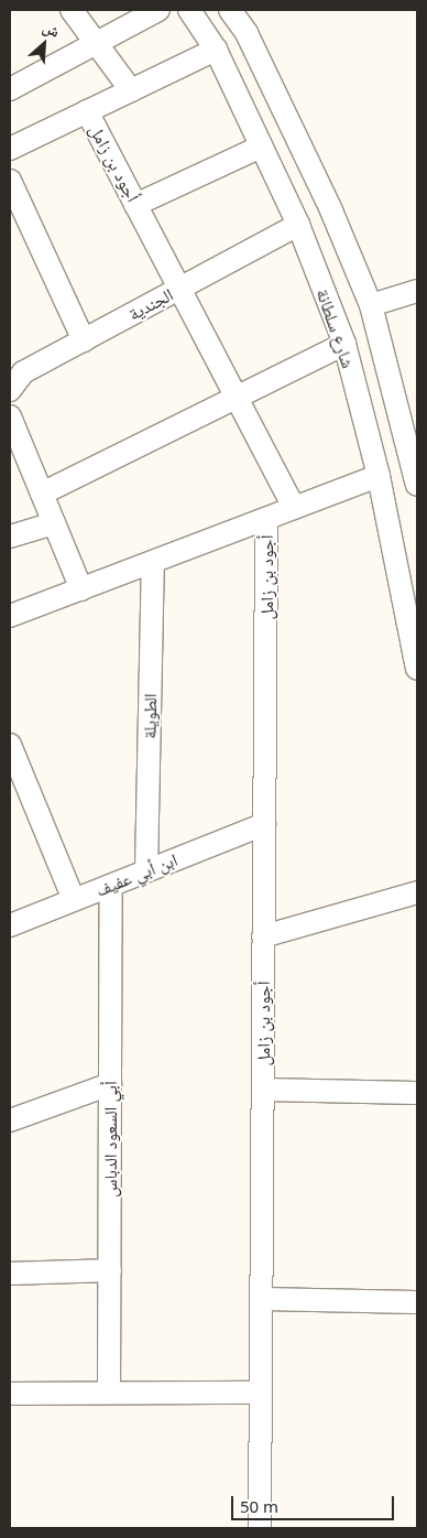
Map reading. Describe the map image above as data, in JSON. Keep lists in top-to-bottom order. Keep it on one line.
{"streets":{"street":["أجود بن زامل","الجندية","شارع سلطانة","الطويلة","ابن أبي عفيف","أبي السعود الدباس"]},"crossings":[["أجود بن زامل","الجندية"],["أجود بن زامل","ابن أبي عفيف"],["الجندية","شارع سلطانة"],["الطويلة","ابن أبي عفيف"],["ابن أبي عفيف","أبي السعود الدباس"]],"scale_bar":"50 m","north":"top right"}
